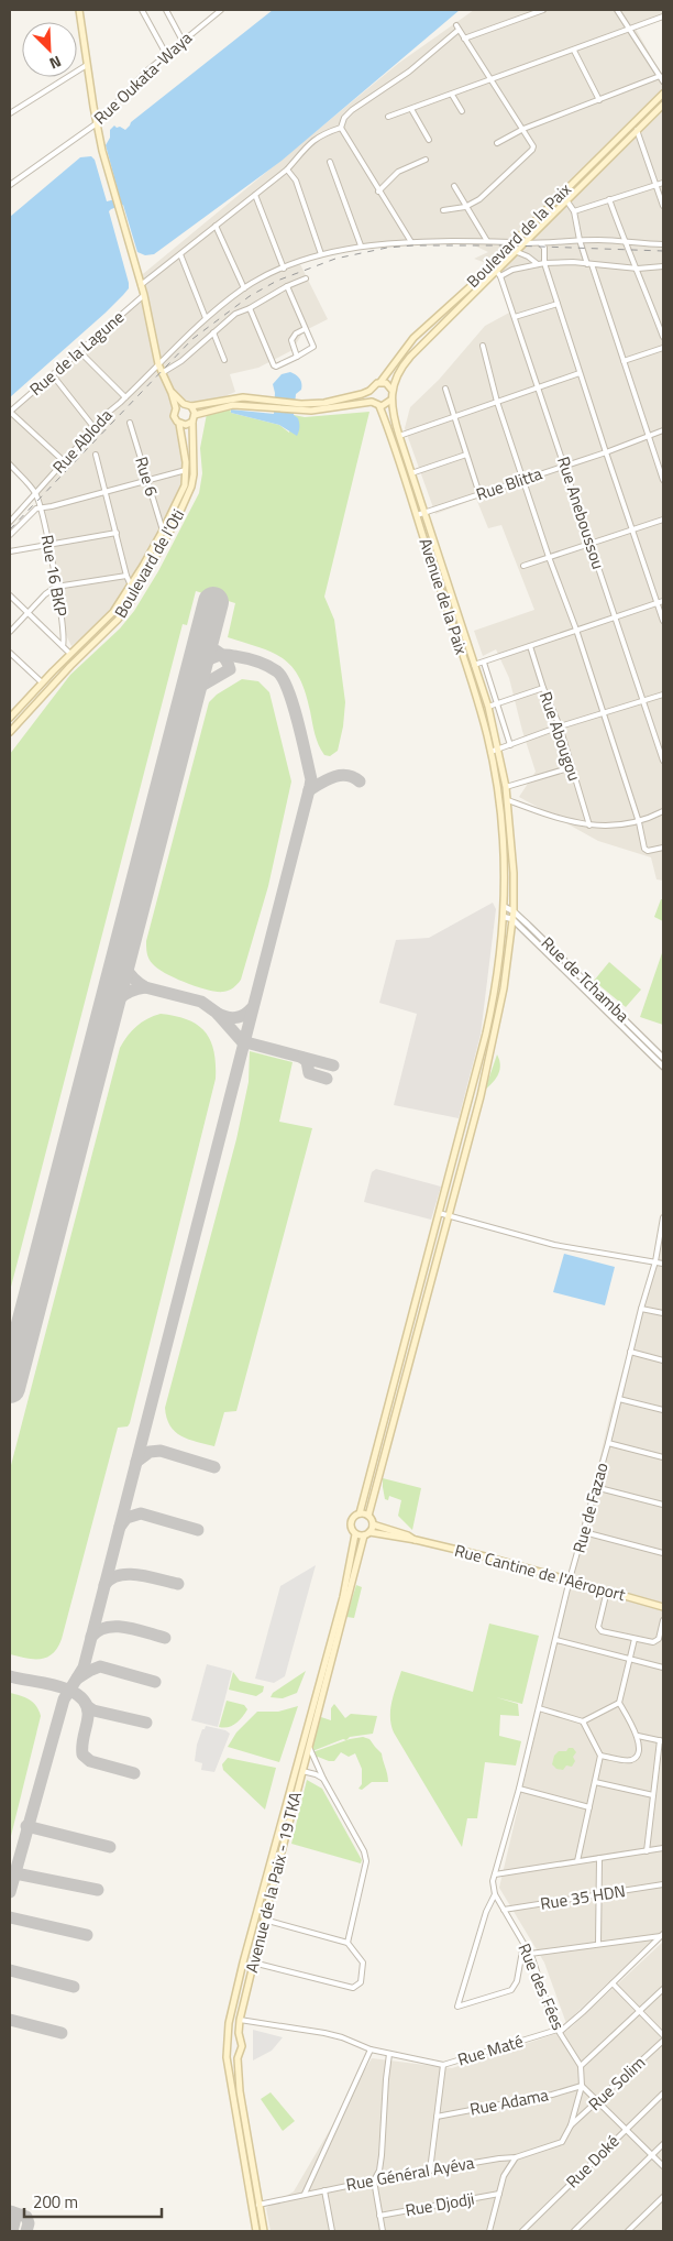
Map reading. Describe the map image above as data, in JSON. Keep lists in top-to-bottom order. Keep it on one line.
{"streets":{"main road":["Boulevard de la Paix","Boulevard de l'Oti","Avenue de la Paix","Rue Cantine de l'Aéroport","Avenue de la Paix - 19 TKA"],"street":["Rue Oukata-Waya","Rue de la Lagune","Rue Abloda","Rue 6","Rue Blitta","Rue Aneboussou","Rue 16 BKP","Rue Abougou","Rue de Tchamba","Rue de Fazao","Rue 35 HDN","Rue des Fées","Rue Maté","Rue Solim","Rue Adama","Rue Doké","Rue Général Ayéva","Rue Djodji"]},"crossings":[["Boulevard de la Paix","Rue Abloda"],["Boulevard de la Paix","Rue Aneboussou"],["Boulevard de la Paix","Avenue de la Paix"],["Rue Abloda","Rue 16 BKP"],["Rue 6","Boulevard de l'Oti"],["Rue Blitta","Rue Aneboussou"],["Rue Blitta","Avenue de la Paix"],["Avenue de la Paix","Rue de Tchamba"],["Avenue de la Paix","Avenue de la Paix - 19 TKA"],["Rue de Fazao","Rue Cantine de l'Aéroport"],["Rue de Fazao","Rue des Fées"],["Avenue de la Paix - 19 TKA","Rue Maté"],["Avenue de la Paix - 19 TKA","Rue Général Ayéva"],["Rue 35 HDN","Rue des Fées"],["Rue des Fées","Rue Maté"],["Rue des Fées","Rue Solim"],["Rue des Fées","Rue Adama"],["Rue des Fées","Rue Général Ayéva"]],"scale_bar":"200 m","north":"bottom right"}
